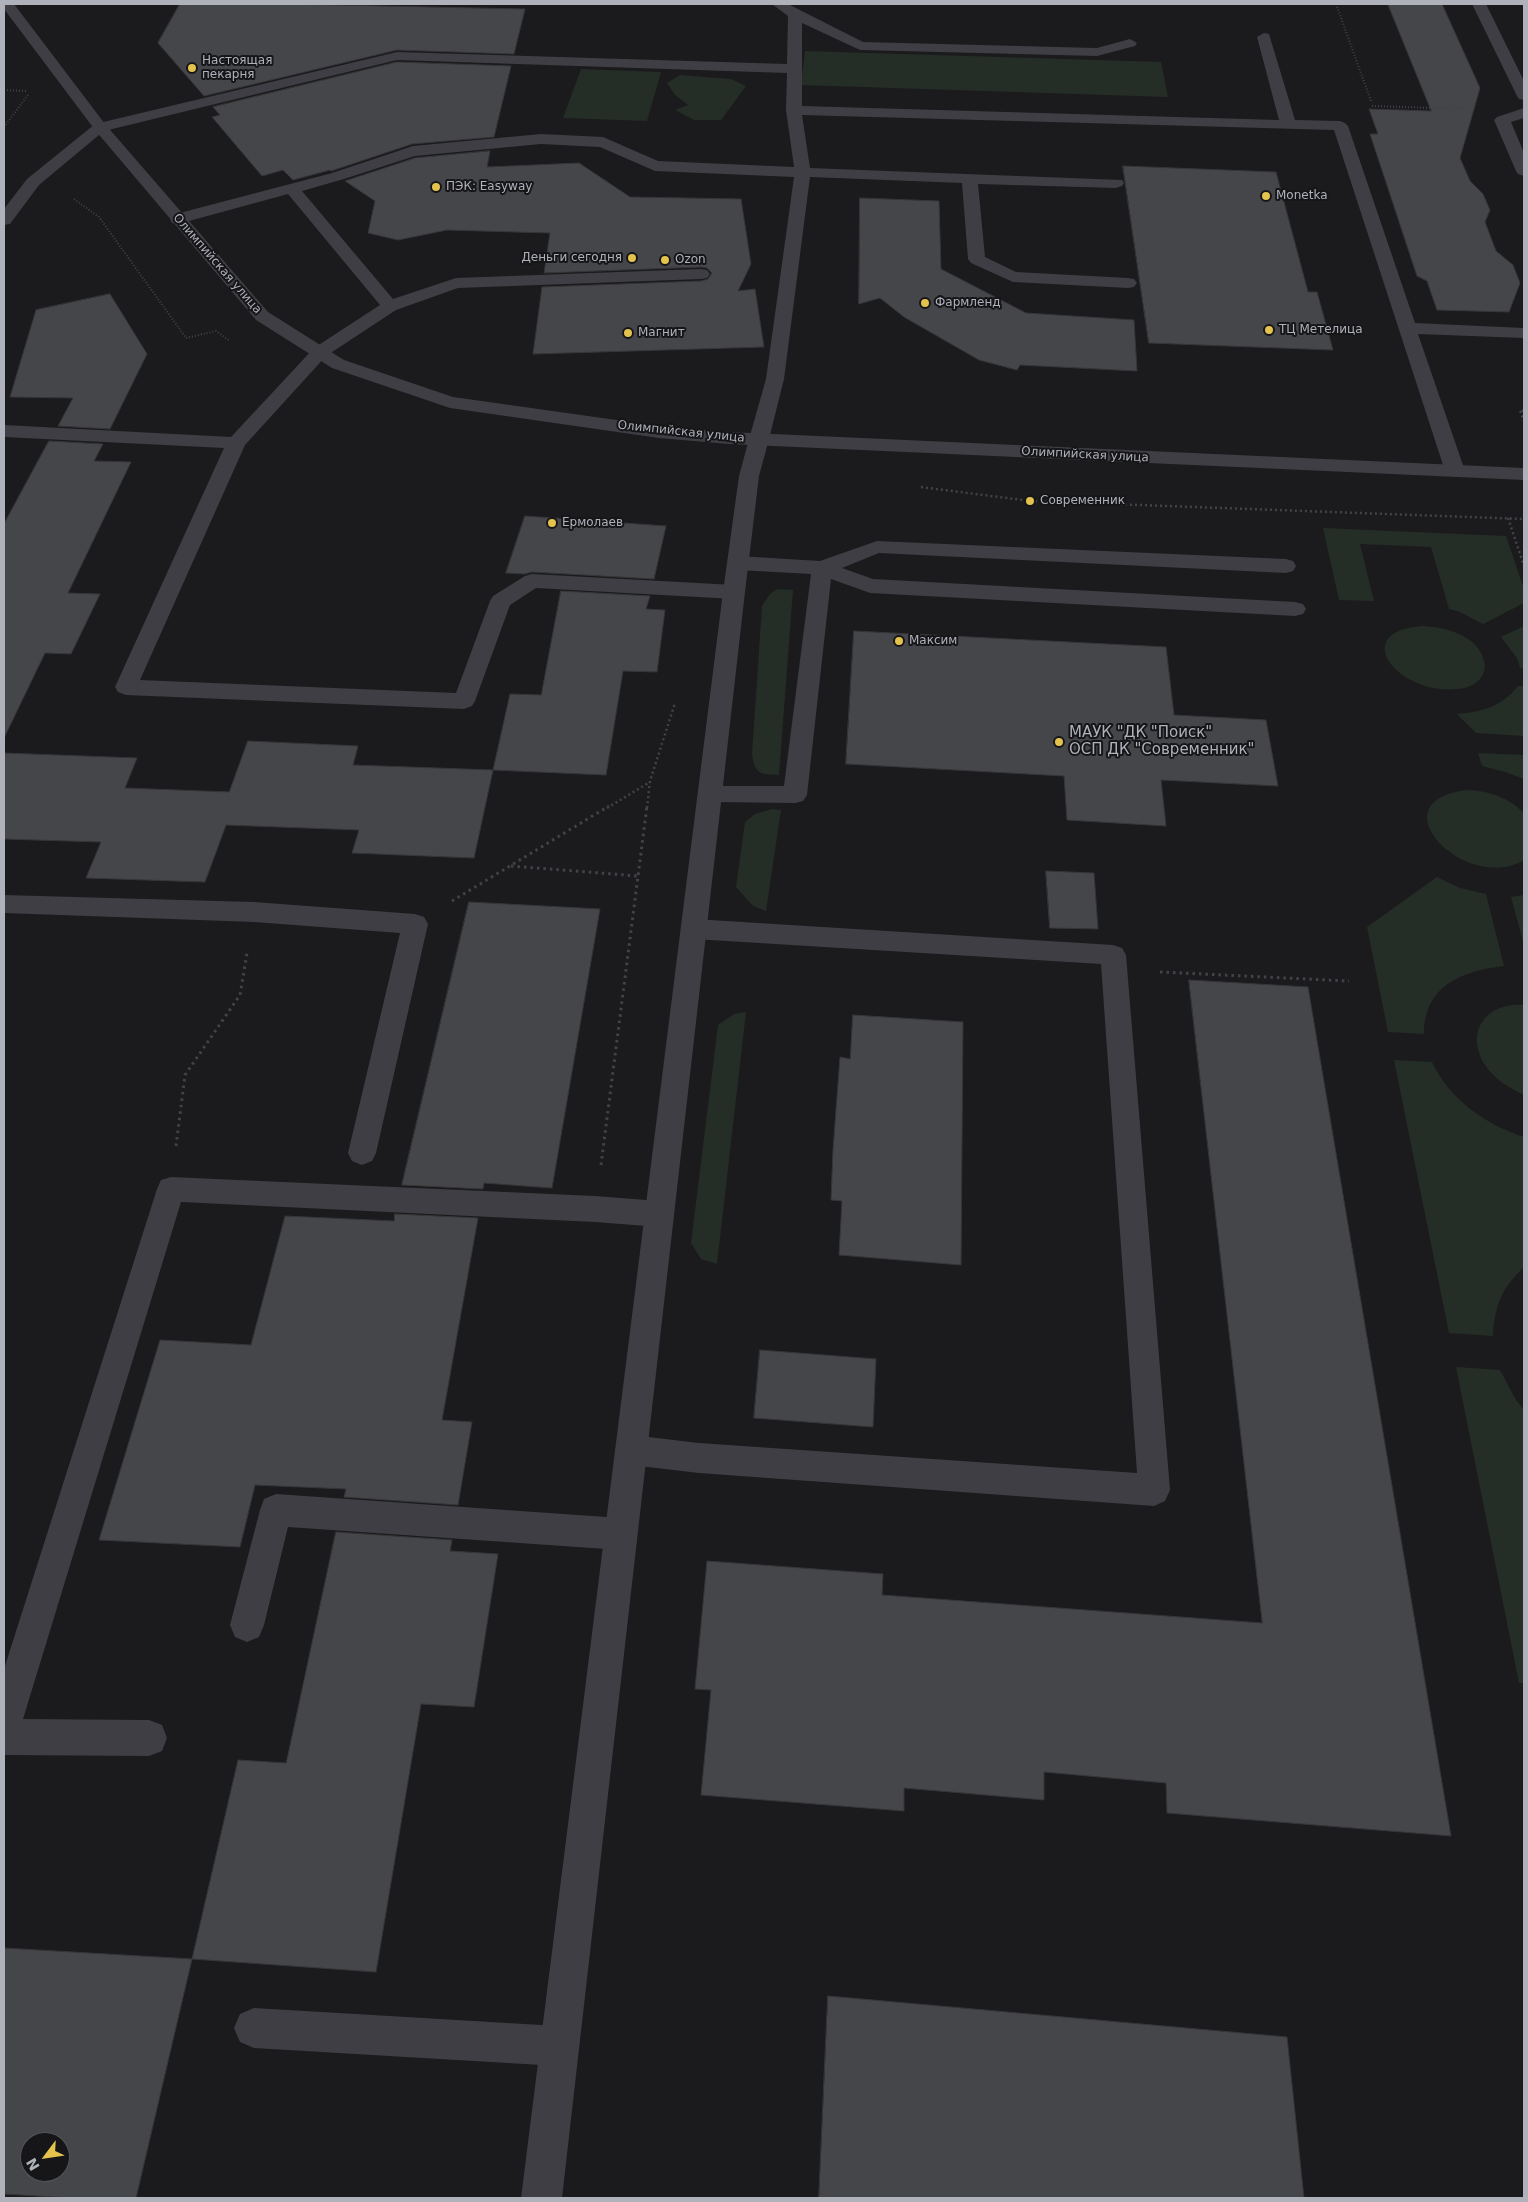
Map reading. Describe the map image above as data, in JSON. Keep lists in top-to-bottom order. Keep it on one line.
{"streets":{"street":["Олимпийская улица"]},"places":["Настоящая пекарня","ПЭК: Easyway","Monetka","Деньги сегодня","Ozon","Фармленд","ТЦ Метелица","Магнит","Современник","Ермолаев","Максим","МАУК \"ДК \"Поиск\" ОСП ДК \"Современник\""],"north":"bottom left"}
